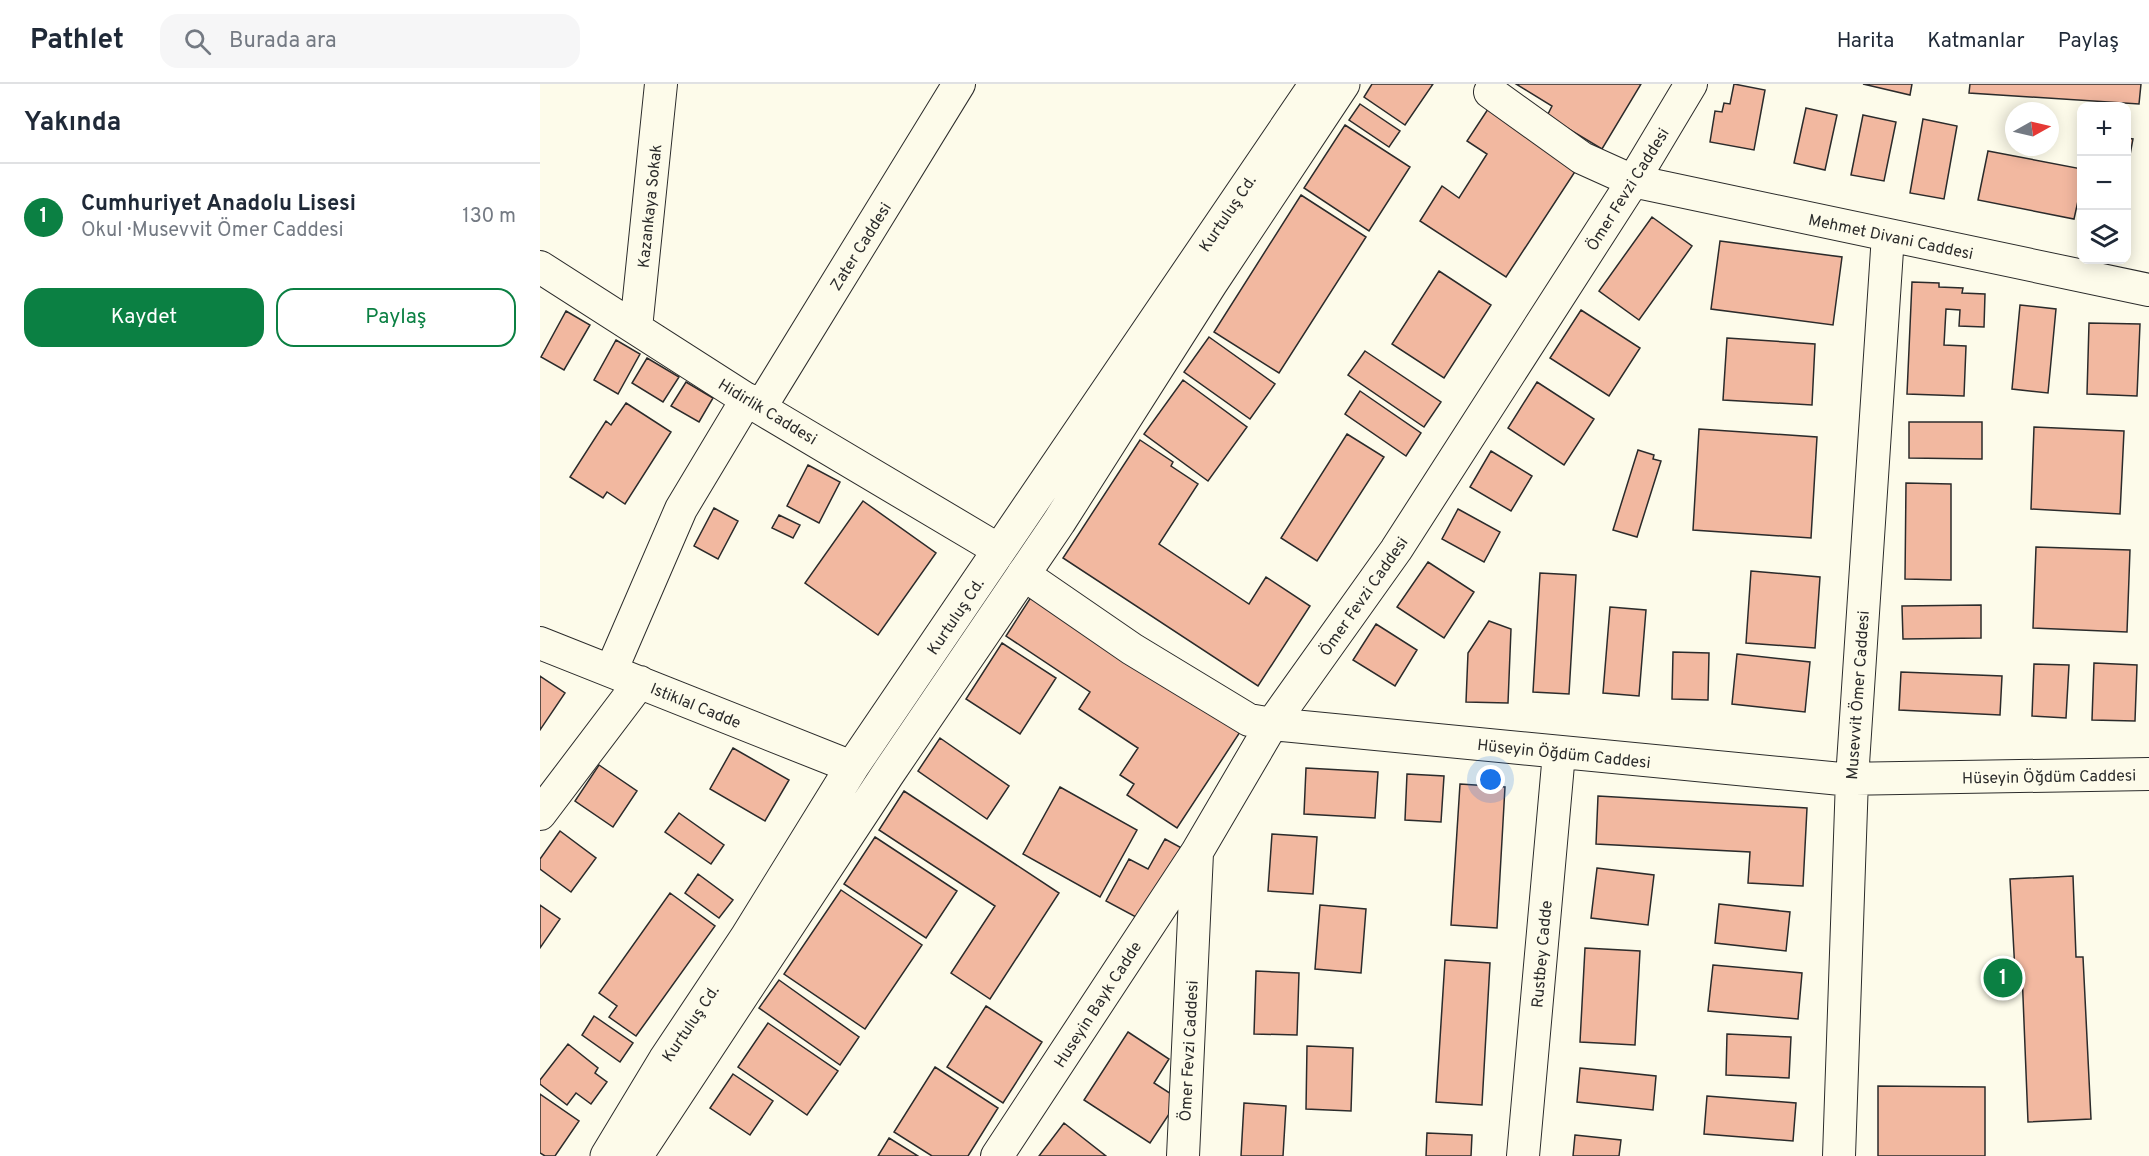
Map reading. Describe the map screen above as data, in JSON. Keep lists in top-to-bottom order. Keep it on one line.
{"streets":{"main road":["Kurtuluş Cd."],"street":["Ömer Fevzi Caddesi","Kazankaya Sokak","Mehmet Divani Caddesi","Zater Caddesi","Hidirlik Caddesi","Musevvit Ömer Caddesi","Istiklal Cadde","Hüseyin Öğdüm Caddesi","Rustbey Cadde","Huseyin Bayk Cadde"]},"crossings":[["Ömer Fevzi Caddesi","Mehmet Divani Caddesi"],["Ömer Fevzi Caddesi","Hüseyin Öğdüm Caddesi"],["Ömer Fevzi Caddesi","Huseyin Bayk Cadde"],["Kazankaya Sokak","Hidirlik Caddesi"],["Kurtuluş Cd.","Hidirlik Caddesi"],["Kurtuluş Cd.","Istiklal Cadde"],["Kurtuluş Cd.","Hüseyin Öğdüm Caddesi"],["Mehmet Divani Caddesi","Musevvit Ömer Caddesi"],["Zater Caddesi","Hidirlik Caddesi"],["Zater Caddesi","Istiklal Cadde"],["Musevvit Ömer Caddesi","Hüseyin Öğdüm Caddesi"],["Hüseyin Öğdüm Caddesi","Rustbey Cadde"]],"north":"right","page":{"header":"Pathlet","search":"Burada ara","nav":["Harita","Katmanlar","Paylaş"],"heading":"Yakında","map_buttons":["+","−"],"list":[{"mark":"1","name":"Cumhuriyet Anadolu Lisesi","note":"Okul · Musevvit Ömer Caddesi","value":"130 m"}],"buttons":["Kaydet","Paylaş"],"pins":"1"}}
